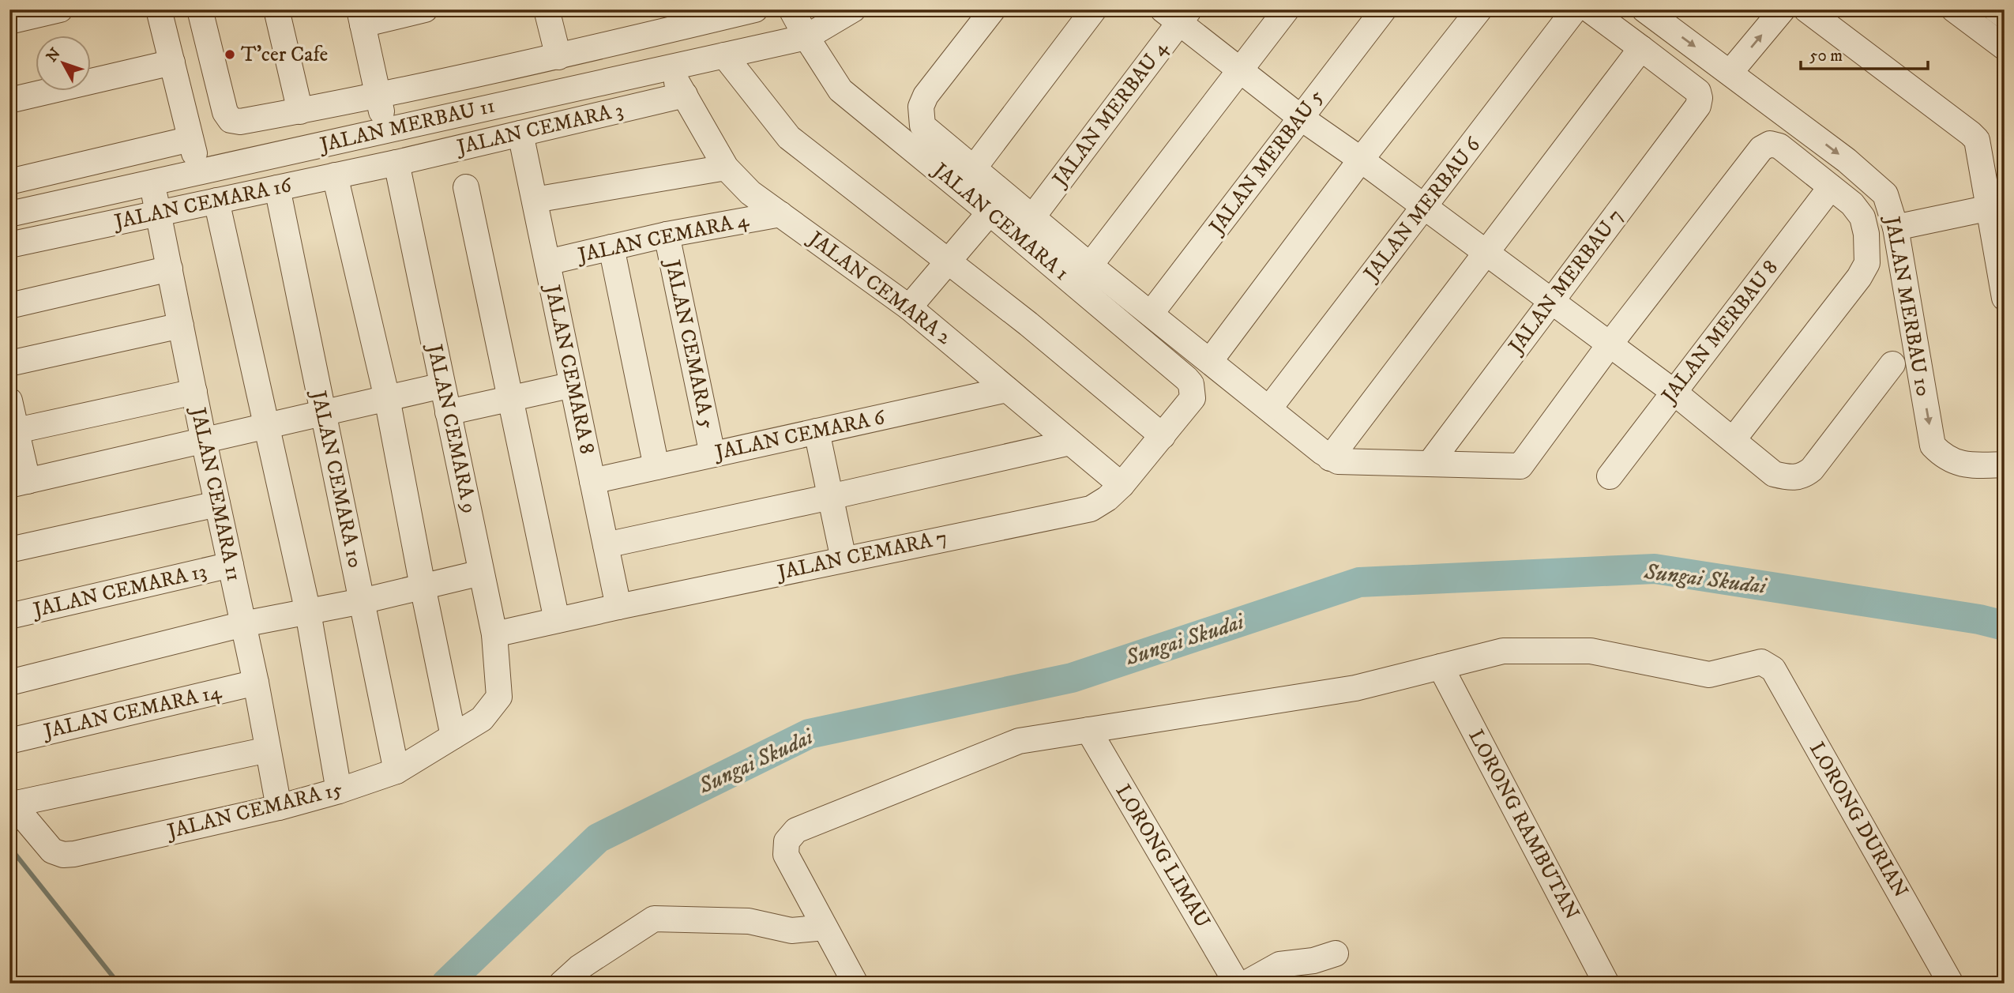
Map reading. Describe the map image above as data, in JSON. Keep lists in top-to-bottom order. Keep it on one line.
{"streets":{"street":["JALAN MERBAU 4","JALAN MERBAU 11","JALAN CEMARA 3","JALAN MERBAU 5","JALAN CEMARA 16","JALAN MERBAU 6","JALAN CEMARA 1","JALAN CEMARA 4","JALAN MERBAU 7","JALAN CEMARA 2","JALAN MERBAU 10","JALAN MERBAU 8","JALAN CEMARA 5","JALAN CEMARA 8","JALAN CEMARA 9","JALAN CEMARA 6","JALAN CEMARA 10","JALAN CEMARA 11","JALAN CEMARA 7","JALAN CEMARA 13","JALAN CEMARA 14","JALAN CEMARA 15","LORONG DURIAN","LORONG RAMBUTAN","LORONG LIMAU"]},"crossings":[["JALAN MERBAU 11","JALAN CEMARA 1"],["JALAN MERBAU 11","JALAN CEMARA 2"],["JALAN MERBAU 11","JALAN CEMARA 11"],["JALAN CEMARA 3","JALAN CEMARA 16"],["JALAN CEMARA 3","JALAN CEMARA 2"],["JALAN CEMARA 3","JALAN CEMARA 8"],["JALAN CEMARA 3","JALAN CEMARA 9"],["JALAN CEMARA 16","JALAN CEMARA 9"],["JALAN CEMARA 16","JALAN CEMARA 10"],["JALAN CEMARA 16","JALAN CEMARA 11"],["JALAN CEMARA 1","JALAN CEMARA 7"],["JALAN CEMARA 4","JALAN CEMARA 2"],["JALAN CEMARA 4","JALAN CEMARA 5"],["JALAN CEMARA 4","JALAN CEMARA 8"],["JALAN CEMARA 2","JALAN CEMARA 6"],["JALAN CEMARA 2","JALAN CEMARA 7"],["JALAN CEMARA 5","JALAN CEMARA 6"],["JALAN CEMARA 8","JALAN CEMARA 6"],["JALAN CEMARA 8","JALAN CEMARA 7"],["JALAN CEMARA 9","JALAN CEMARA 7"],["JALAN CEMARA 9","JALAN CEMARA 15"],["JALAN CEMARA 10","JALAN CEMARA 15"],["JALAN CEMARA 11","JALAN CEMARA 13"],["JALAN CEMARA 11","JALAN CEMARA 14"],["JALAN CEMARA 11","JALAN CEMARA 15"],["LORONG DURIAN","LORONG RAMBUTAN"]],"water":["Sungai Skudai"],"places":["T'cer Cafe"],"scale_bar":"50 m","north":"top left"}
